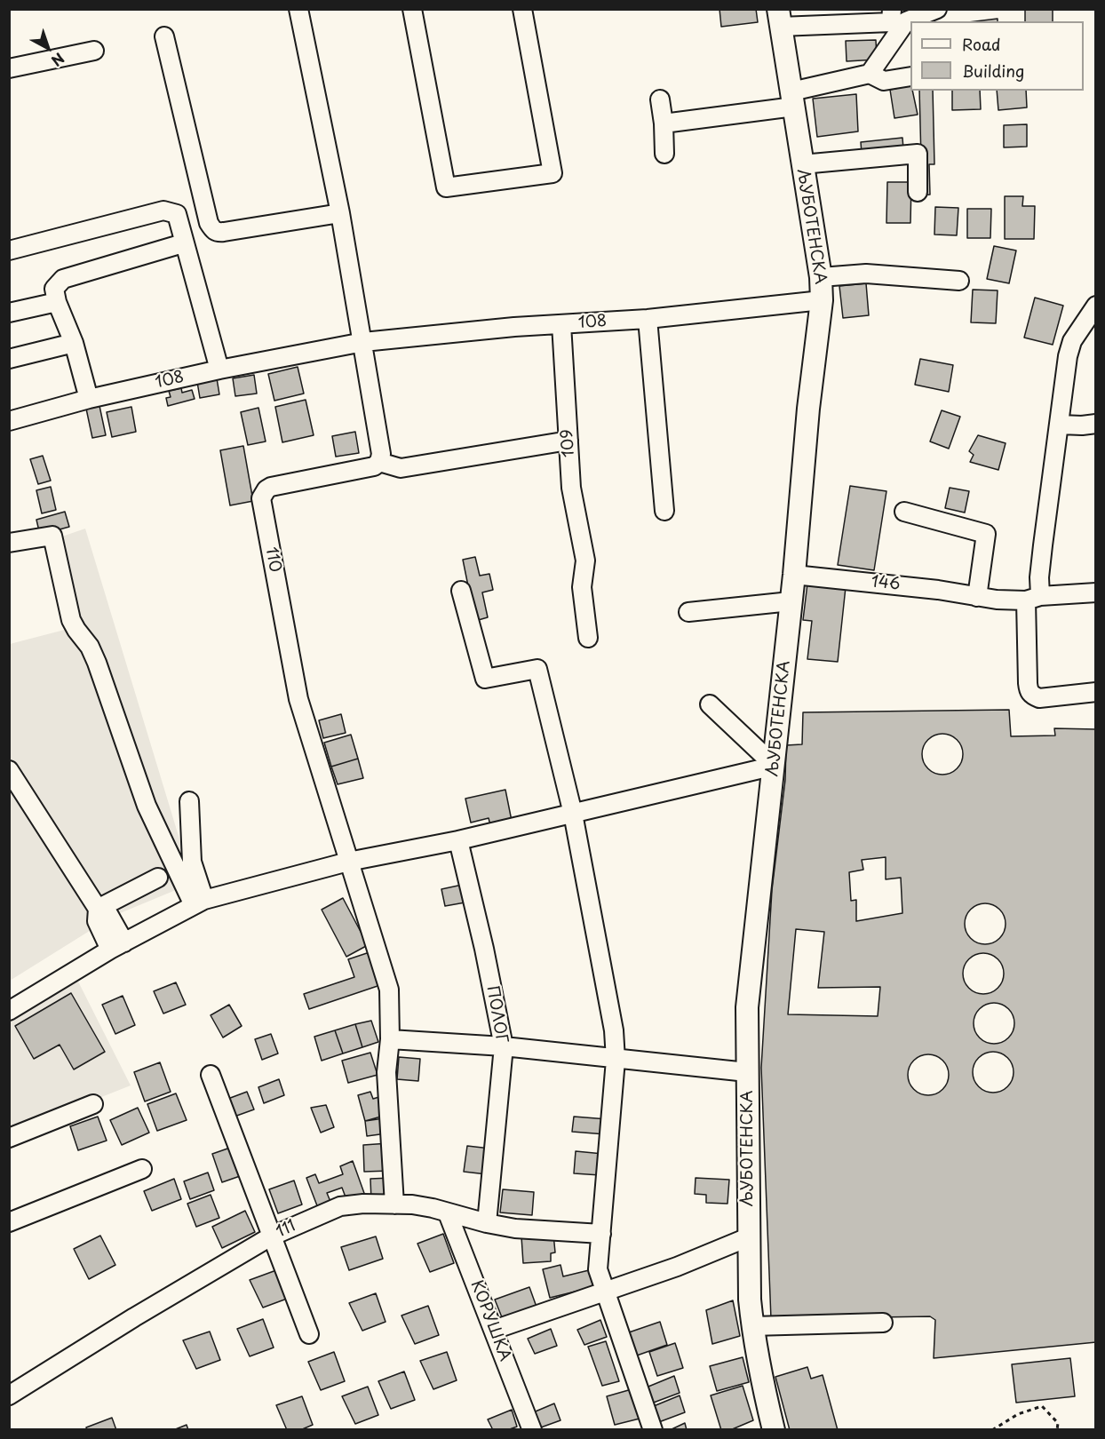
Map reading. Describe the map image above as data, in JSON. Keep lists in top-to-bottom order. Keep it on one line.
{"streets":{"main road":["ЉУБОТЕНСКА"],"street":["108","109","110","146","ПОЛОГ","111","КОРУШКА"]},"crossings":[["ЉУБОТЕНСКА","108"],["ЉУБОТЕНСКА","146"],["108","109"],["ПОЛОГ","111"],["111","КОРУШКА"]],"legend":["Road","Building"],"north":"bottom right"}
